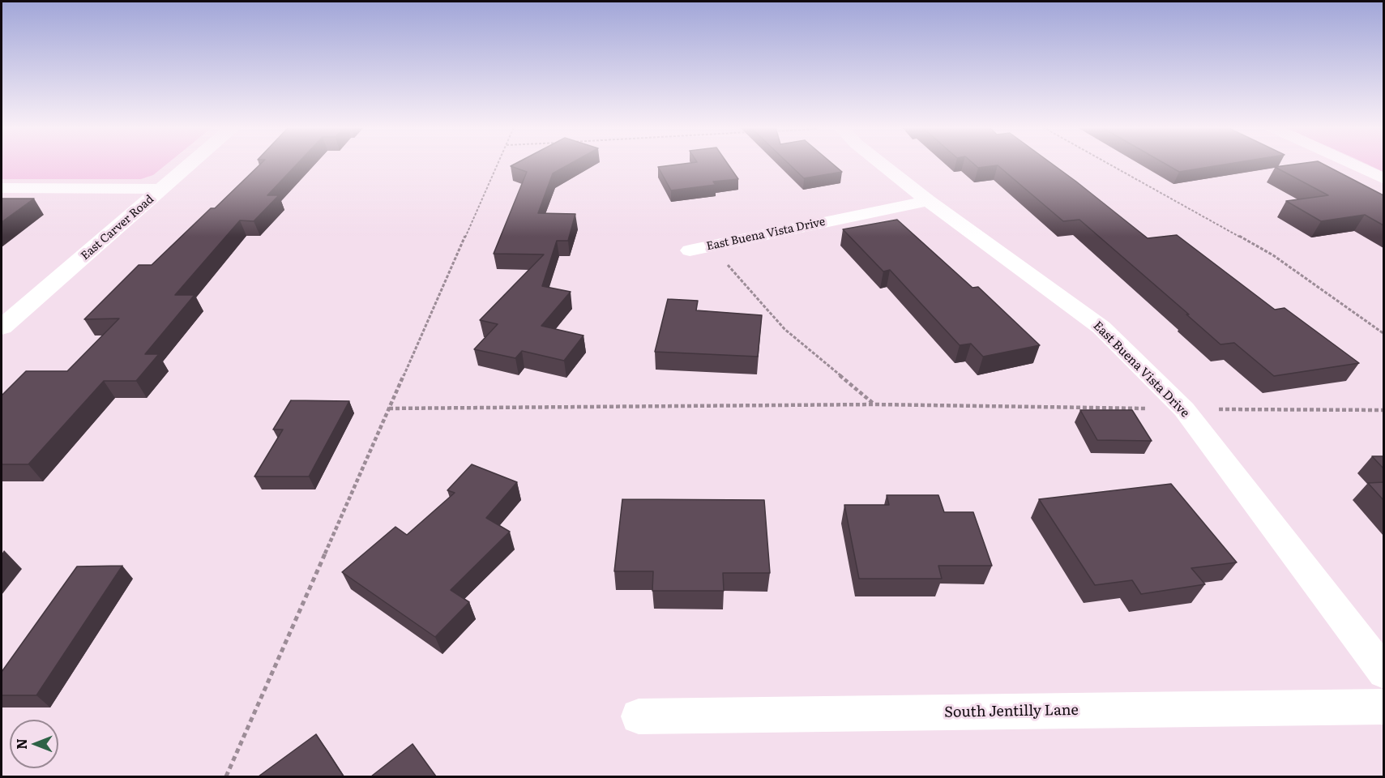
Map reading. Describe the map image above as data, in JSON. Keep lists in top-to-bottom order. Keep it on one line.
{"streets":{"street":["East Carver Road","East Buena Vista Drive","South Jentilly Lane"]},"north":"left"}
